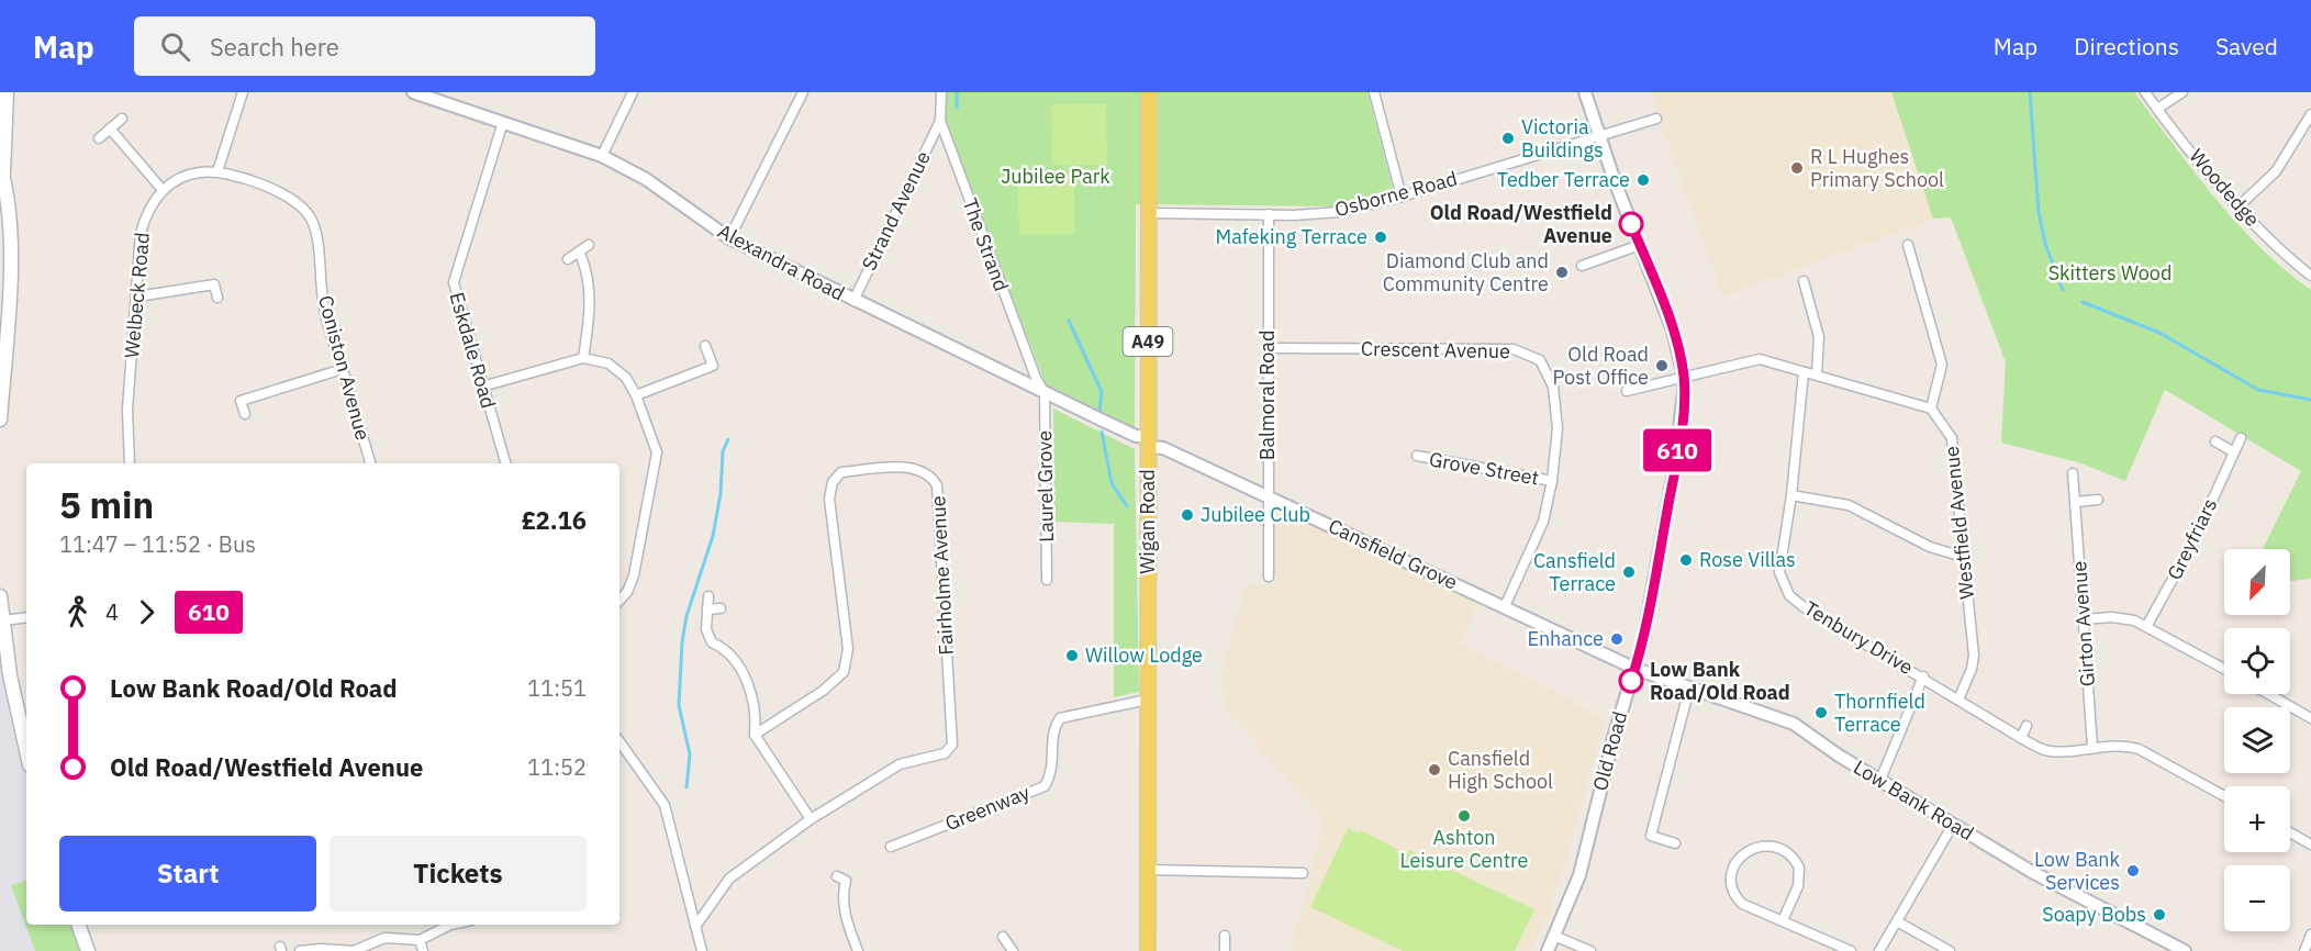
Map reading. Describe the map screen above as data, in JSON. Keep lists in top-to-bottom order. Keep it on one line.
{"streets":{"main road":["A49","Wigan Road"],"street":["Woodedge","Osborne Road","Strand Avenue","The Strand","Alexandra Road","Welbeck Road","Eskdale Road","Crescent Avenue","Coniston Avenue","Balmoral Road","Grove Street","Laurel Grove","Westfield Avenue","Greyfriars","Cansfield Grove","Fairholme Avenue","Girton Avenue","Tenbury Drive","Old Road","Low Bank Road","Greenway"]},"crossings":[["Osborne Road","Balmoral Road"],["Osborne Road","Wigan Road"],["Osborne Road","Old Road"],["Strand Avenue","The Strand"],["Strand Avenue","Alexandra Road"],["The Strand","Alexandra Road"],["The Strand","Laurel Grove"],["Alexandra Road","Eskdale Road"],["Alexandra Road","Laurel Grove"],["Alexandra Road","Wigan Road"],["Alexandra Road","Cansfield Grove"],["Crescent Avenue","Balmoral Road"],["Crescent Avenue","Grove Street"],["Crescent Avenue","Cansfield Grove"],["Balmoral Road","Cansfield Grove"],["Wigan Road","Cansfield Grove"],["Wigan Road","Greenway"],["Westfield Avenue","Tenbury Drive"],["Cansfield Grove","Old Road"],["Cansfield Grove","Low Bank Road"],["Girton Avenue","Tenbury Drive"],["Old Road","Low Bank Road"]],"parks":["Jubilee Park","Skitters Wood"],"places":["Victoria Buildings","R L Hughes Primary School","Tedber Terrace","Old Road/Westfield Avenue","Mafeking Terrace","Diamond Club and Community Centre","Old Road Post Office","Jubilee Club","Rose Villas","Cansfield Terrace","Enhance","Willow Lodge","Low Bank Road/Old Road","Thornfield Terrace","Cansfield High School","Ashton Leisure Centre","Low Bank Services","Soapy Bobs"],"lines":["bus line 610"],"north":"bottom left","page":{"header":"Map","search":"Search here","nav":["Map","Directions","Saved"],"on_map":"610","heading":["5 min","11:47 – 11:52 · Bus","£2.16"],"map_buttons":["+","−"],"legs":["4","610"],"list":[{"name":"Low Bank Road/Old Road","value":"11:51"},{"name":"Old Road/Westfield Avenue","value":"11:52"}],"buttons":["Start","Tickets"]}}
